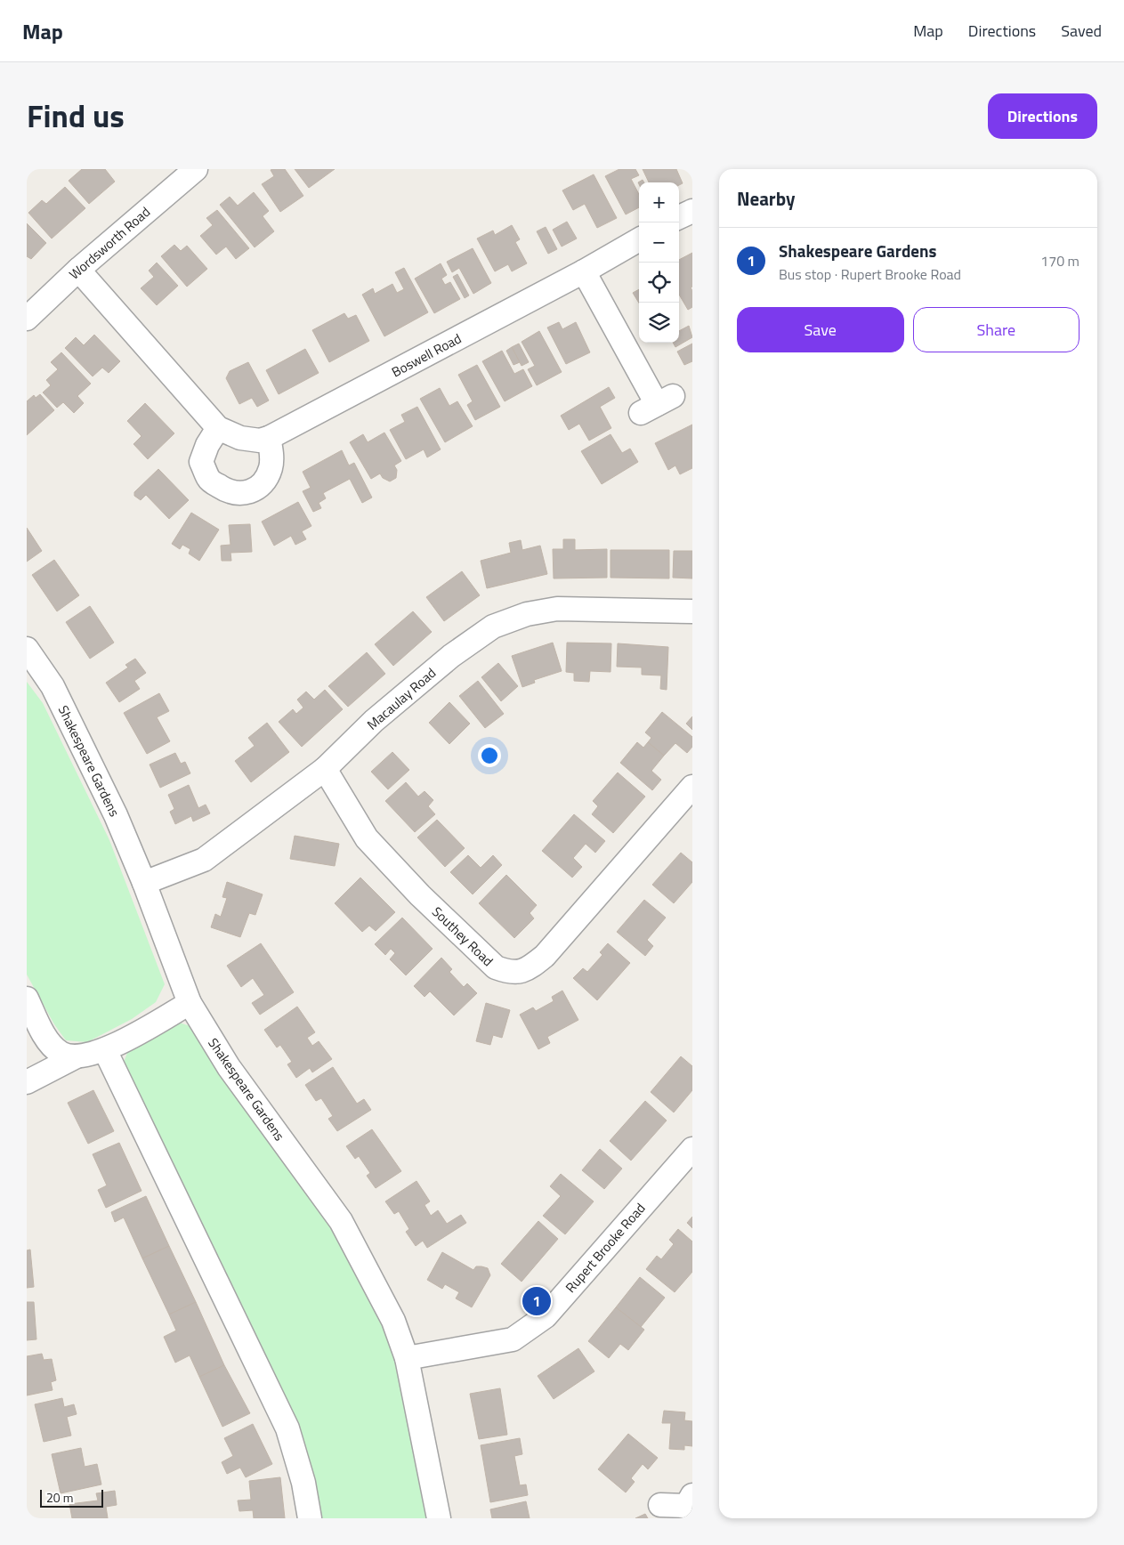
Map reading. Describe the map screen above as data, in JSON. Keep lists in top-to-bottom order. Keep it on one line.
{"streets":{"street":["Wordsworth Road","Boswell Road","Macaulay Road","Shakespeare Gardens","Southey Road","Rupert Brooke Road"]},"crossings":[["Wordsworth Road","Boswell Road"],["Macaulay Road","Shakespeare Gardens"],["Macaulay Road","Southey Road"],["Shakespeare Gardens","Rupert Brooke Road"]],"scale_bar":"20 m","page":{"header":"Map","nav":["Map","Directions","Saved"],"title":"Find us","buttons":["Directions",["Save","Share"]],"heading":"Nearby","map_buttons":["+","−"],"list":[{"mark":"1","name":"Shakespeare Gardens","note":"Bus stop · Rupert Brooke Road","value":"170 m"}],"pins":"1","scale":"20 m"}}
